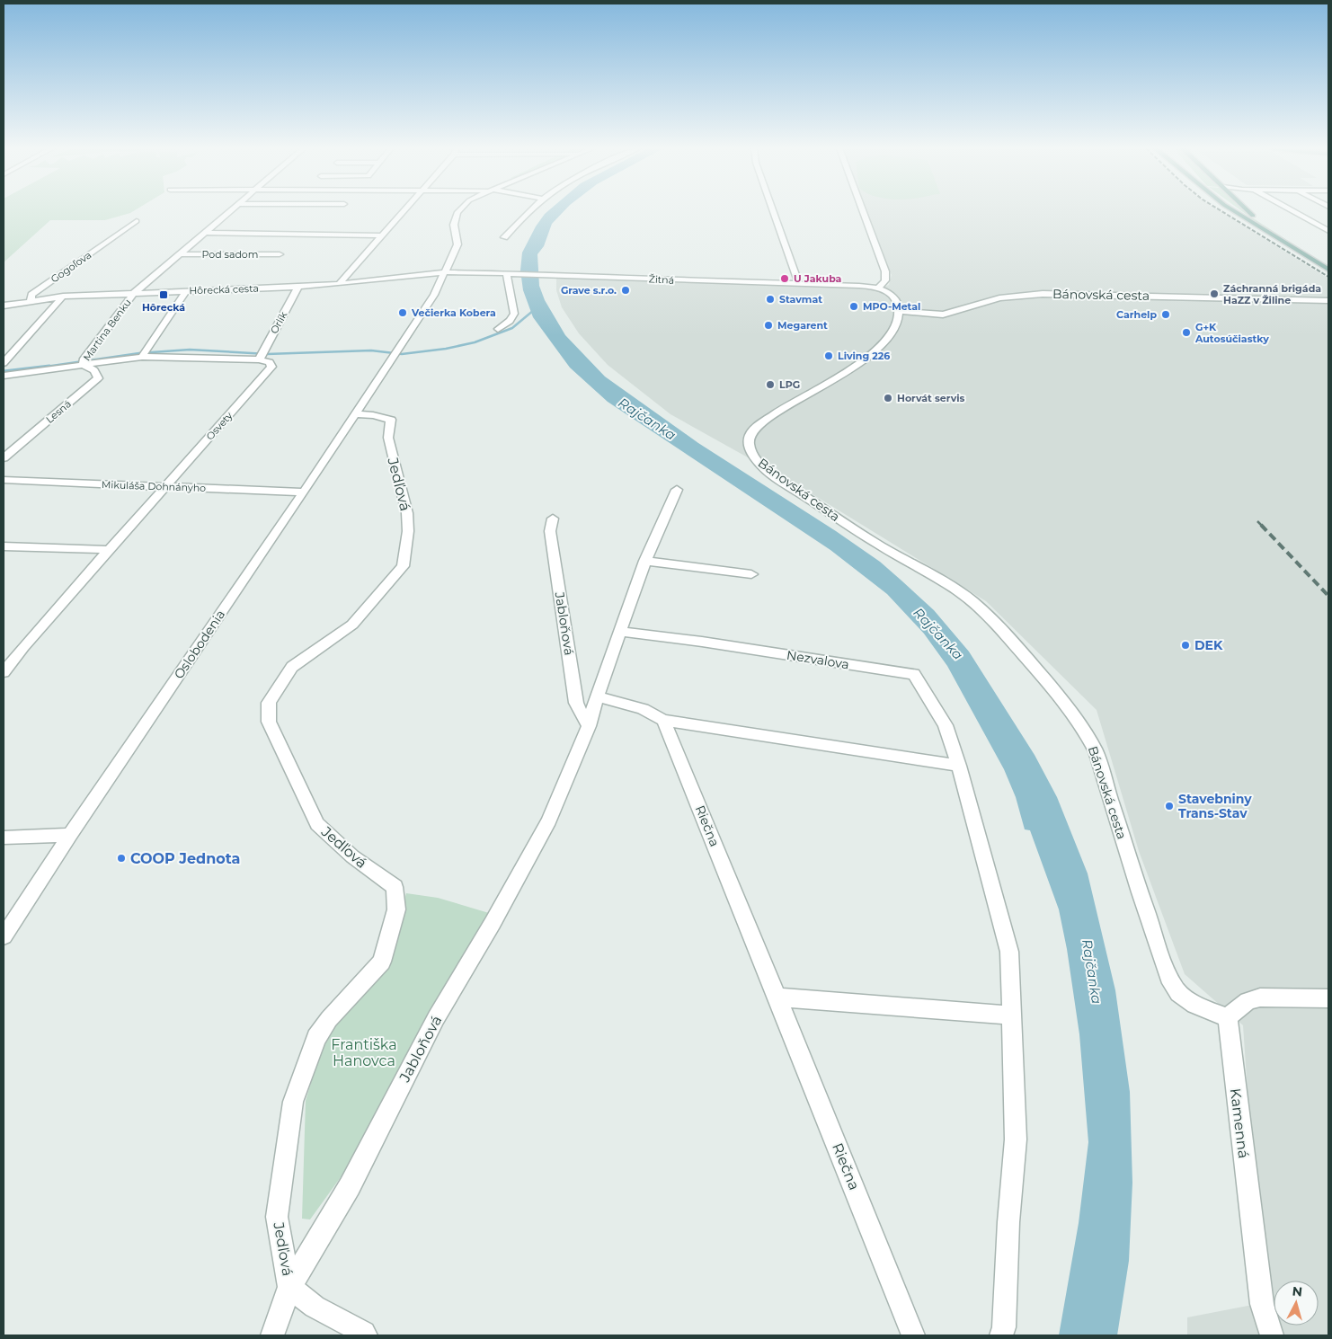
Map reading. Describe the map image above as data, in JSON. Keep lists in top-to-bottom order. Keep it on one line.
{"streets":{"street":["Pod sadom","Gogoľova","Žitná","Hôrecká cesta","Bánovská cesta","Orlík","Martina Benku","Lesná","Osvety","Jedľová","Mikuláša Dohnányho","Jabloňová","Oslobodenia","Nezvalova","Riečna","Kamenná"]},"crossings":[["Pod sadom","Hôrecká cesta"],["Pod sadom","Martina Benku"],["Gogoľova","Hôrecká cesta"],["Žitná","Hôrecká cesta"],["Žitná","Oslobodenia"],["Hôrecká cesta","Orlík"],["Hôrecká cesta","Martina Benku"],["Hôrecká cesta","Oslobodenia"],["Bánovská cesta","Kamenná"],["Orlík","Osvety"],["Martina Benku","Lesná"],["Osvety","Mikuláša Dohnányho"],["Jedľová","Jabloňová"],["Jedľová","Oslobodenia"],["Mikuláša Dohnányho","Oslobodenia"],["Jabloňová","Nezvalova"]],"water":["Rajčanka"],"parks":["Františka Hanovca"],"places":{"other":["U Jakuba","Grave s.r.o.","Záchranná brigáda HaZZ v Žiline","Stavmat","MPO-Metal","Večierka Kobera","Carhelp","Megarent","G+K Autosúčiastky","Living 226","LPG","Horvát servis","DEK","Stavebniny Trans-Stav","COOP Jednota"],"transit":["Hôrecká"]},"north":"top"}
